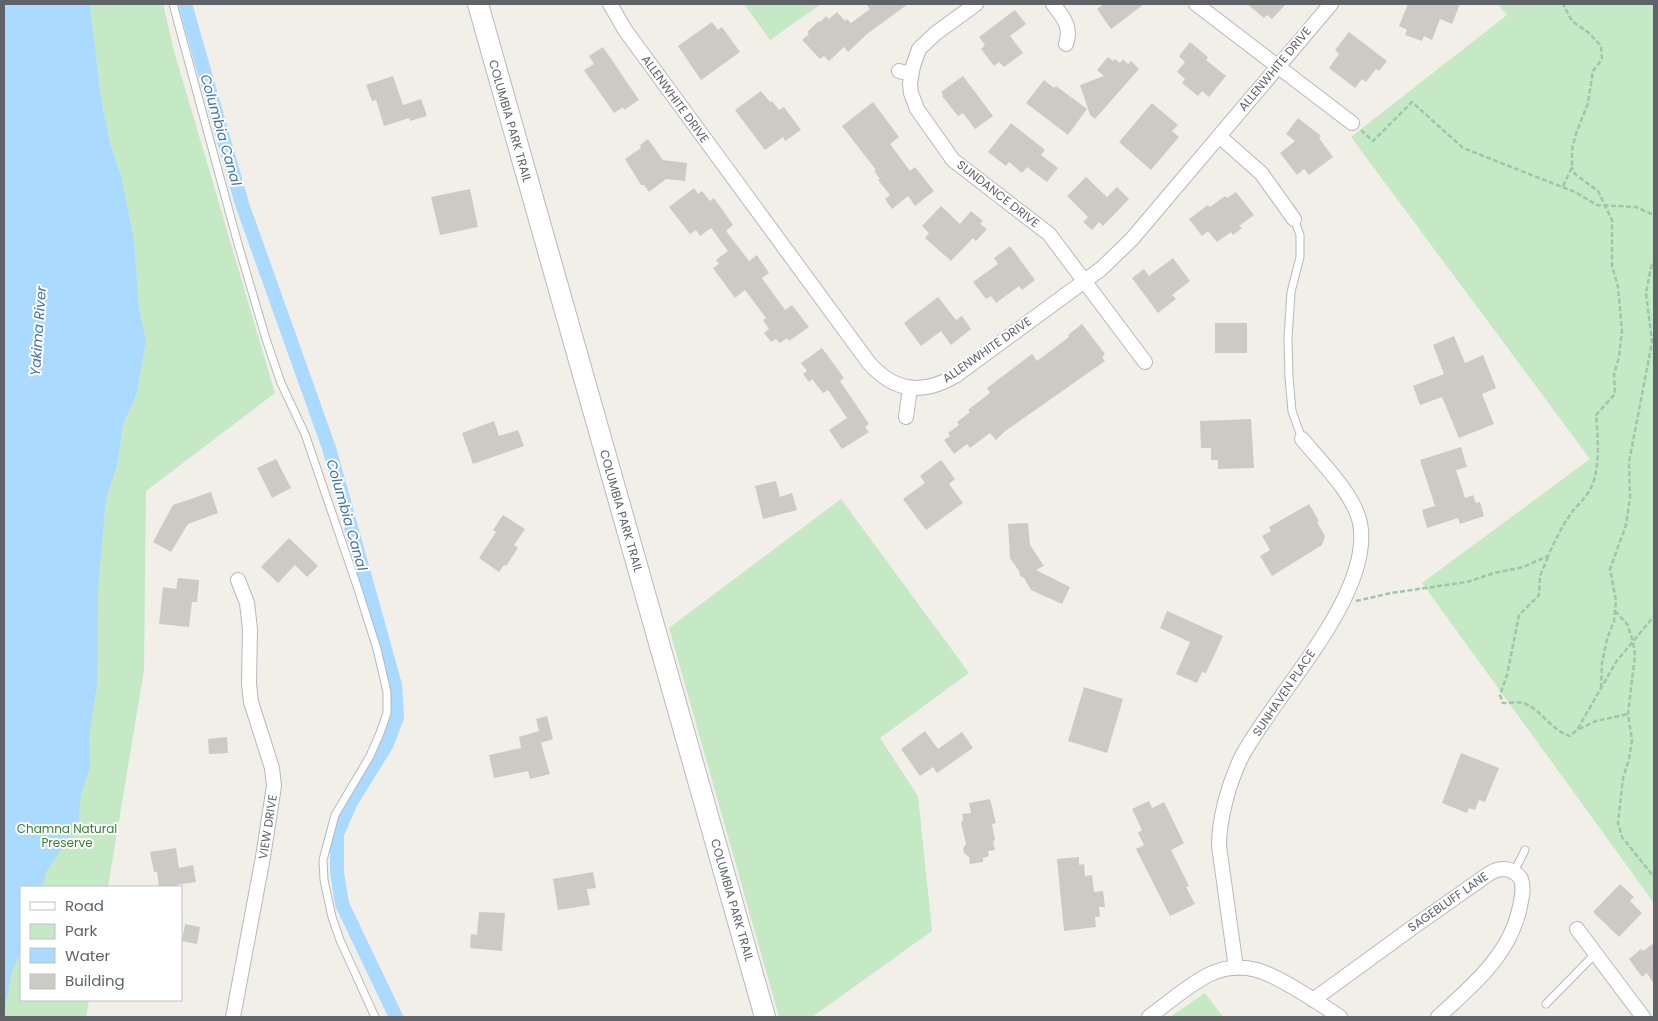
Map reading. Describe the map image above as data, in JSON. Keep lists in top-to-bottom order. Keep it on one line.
{"streets":{"main road":["COLUMBIA PARK TRAIL"],"street":["ALLENWHITE DRIVE","SUNDANCE DRIVE","SUNHAVEN PLACE","VIEW DRIVE","SAGEBLUFF LANE"]},"crossings":[["ALLENWHITE DRIVE","SUNDANCE DRIVE"]],"water":["Columbia Canal","Yakima River"],"parks":["Chamna Natural Preserve"],"legend":["Road","Park","Water","Building"]}
